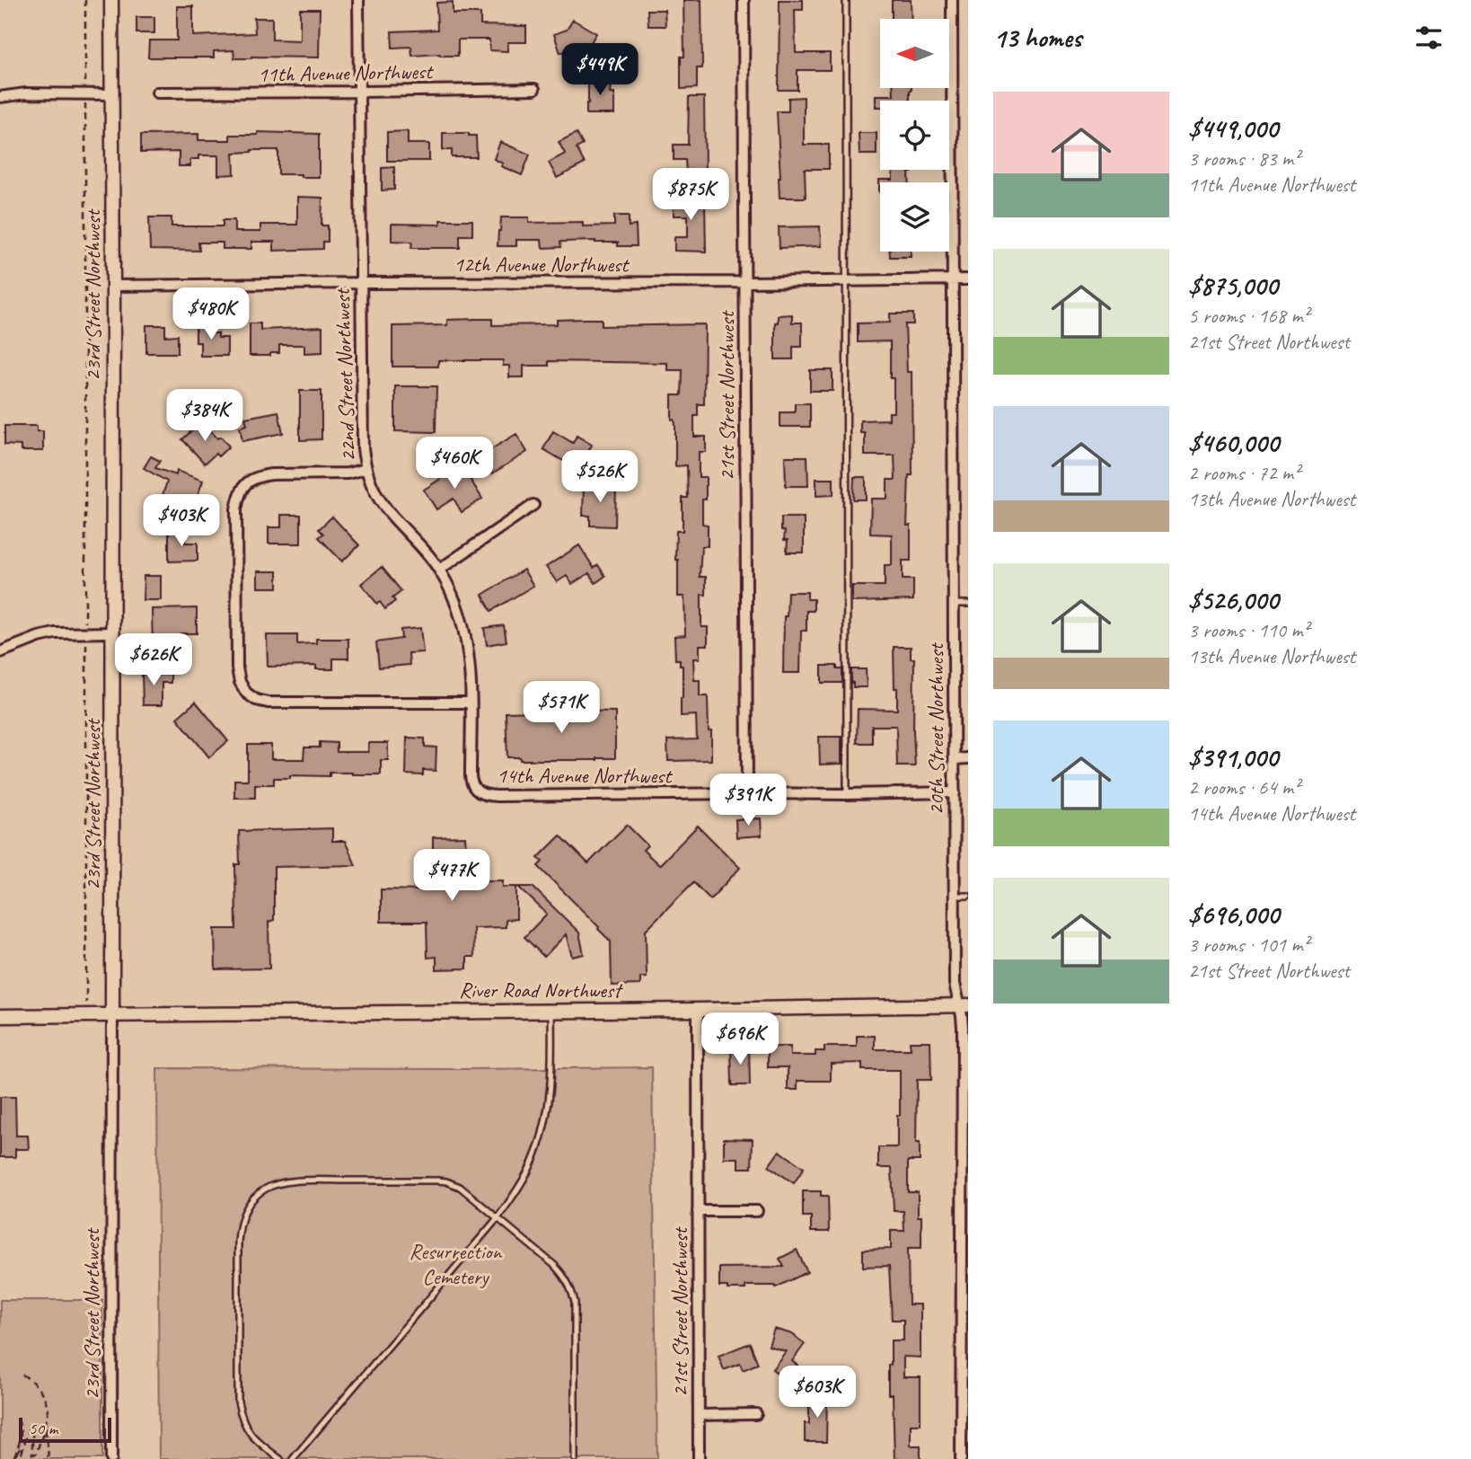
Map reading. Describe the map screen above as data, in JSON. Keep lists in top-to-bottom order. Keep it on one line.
{"streets":{"street":["11th Avenue Northwest","12th Avenue Northwest","23rd Street Northwest","22nd Street Northwest","21st Street Northwest","20th Street Northwest","14th Avenue Northwest","River Road Northwest"]},"crossings":[["11th Avenue Northwest","22nd Street Northwest"],["12th Avenue Northwest","23rd Street Northwest"],["12th Avenue Northwest","22nd Street Northwest"],["12th Avenue Northwest","21st Street Northwest"],["12th Avenue Northwest","20th Street Northwest"],["23rd Street Northwest","River Road Northwest"],["22nd Street Northwest","14th Avenue Northwest"],["21st Street Northwest","14th Avenue Northwest"],["21st Street Northwest","River Road Northwest"],["20th Street Northwest","14th Avenue Northwest"],["20th Street Northwest","River Road Northwest"]],"parks":["Resurrection Cemetery"],"scale_bar":"50 m","north":"left","page":{"heading":"13 homes","price":["$449K","$875K","$480K","$384K","$460K","$526K","$403K","$626K","$571K","$391K","$477K","$696K","$603K"],"list":[{"name":"$449,000","note":"3 rooms · 83 m² · 11th Avenue Northwest"},{"name":"$875,000","note":"5 rooms · 168 m² · 21st Street Northwest"},{"name":"$460,000","note":"2 rooms · 72 m² · 13th Avenue Northwest"},{"name":"$526,000","note":"3 rooms · 110 m² · 13th Avenue Northwest"},{"name":"$391,000","note":"2 rooms · 64 m² · 14th Avenue Northwest"},{"name":"$696,000","note":"3 rooms · 101 m² · 21st Street Northwest"}],"scale":"50 m"}}
